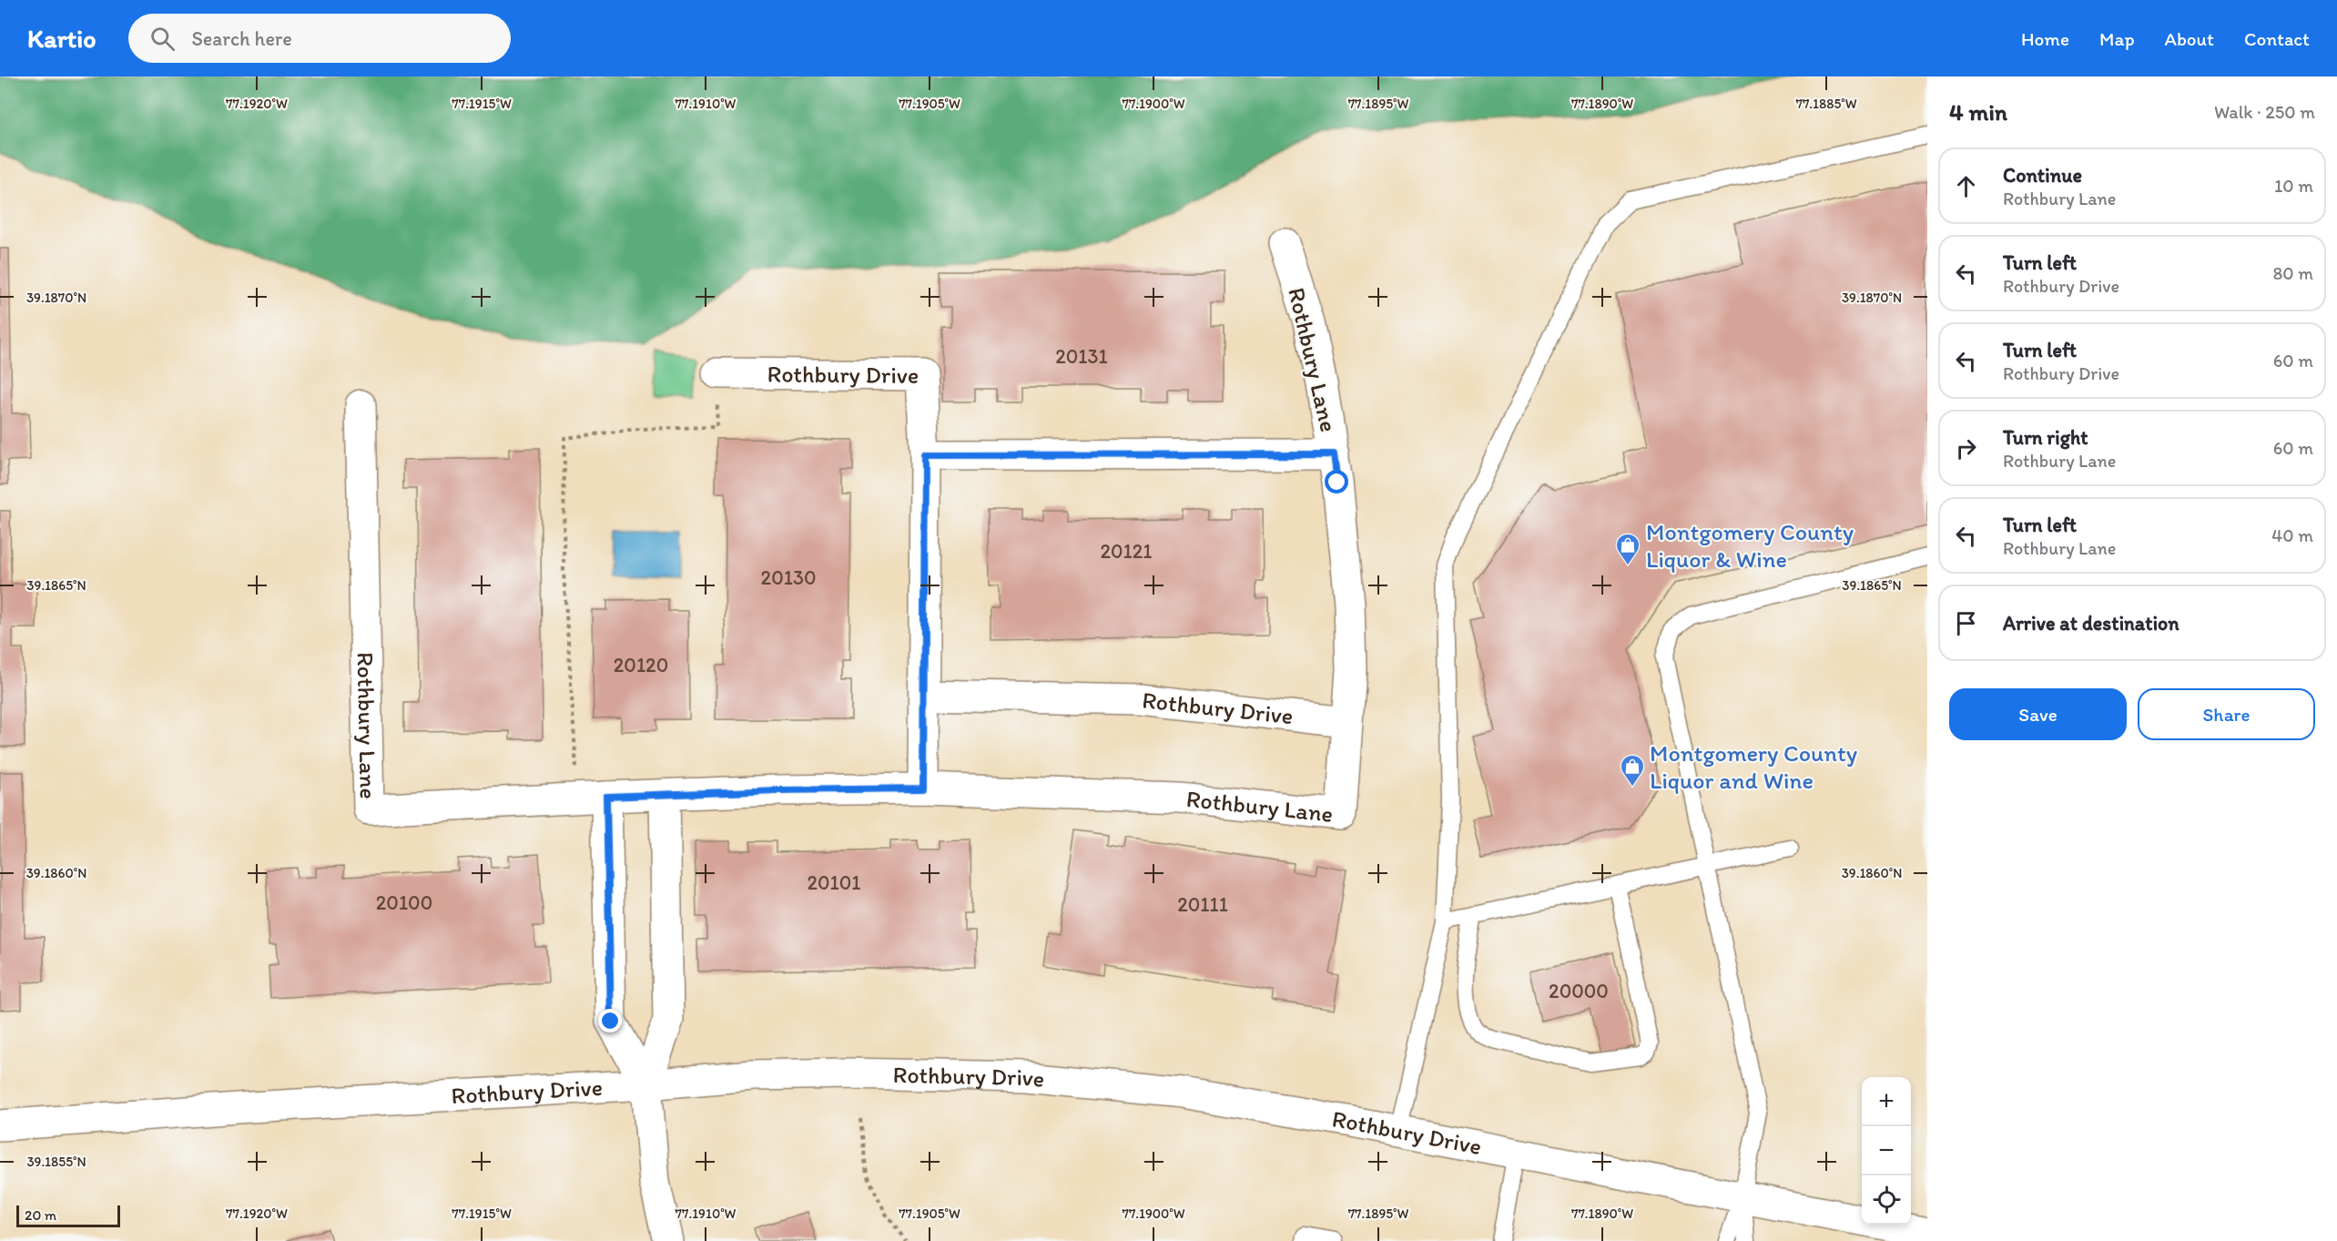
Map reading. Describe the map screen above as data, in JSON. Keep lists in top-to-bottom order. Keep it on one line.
{"streets":{"street":["Rothbury Lane","Rothbury Drive"]},"crossings":[["Rothbury Lane","Rothbury Drive"]],"places":{"shop":["Montgomery County Liquor & Wine","Montgomery County Liquor and Wine"]},"house_numbers":["20131","20121","20130","20120","20101","20100","20111","20000"],"scale_bar":"20 m","page":{"header":"Kartio","search":"Search here","nav":["Home","Map","About","Contact"],"heading":["4 min","Walk · 250 m"],"list":[["Continue","Rothbury Lane","10 m"],["Turn left","Rothbury Drive","80 m"],["Turn left","Rothbury Drive","60 m"],["Turn right","Rothbury Lane","60 m"],["Turn left","Rothbury Lane","40 m"],"Arrive at destination"],"buttons":["Save","Share"],"map_buttons":["+","−"],"scale":"20 m"},"coordinates":["77.1920°W","77.1915°W","77.1910°W","77.1905°W","77.1900°W","77.1895°W","77.1890°W","77.1885°W","39.1870°N","39.1865°N","39.1860°N","39.1855°N"]}
